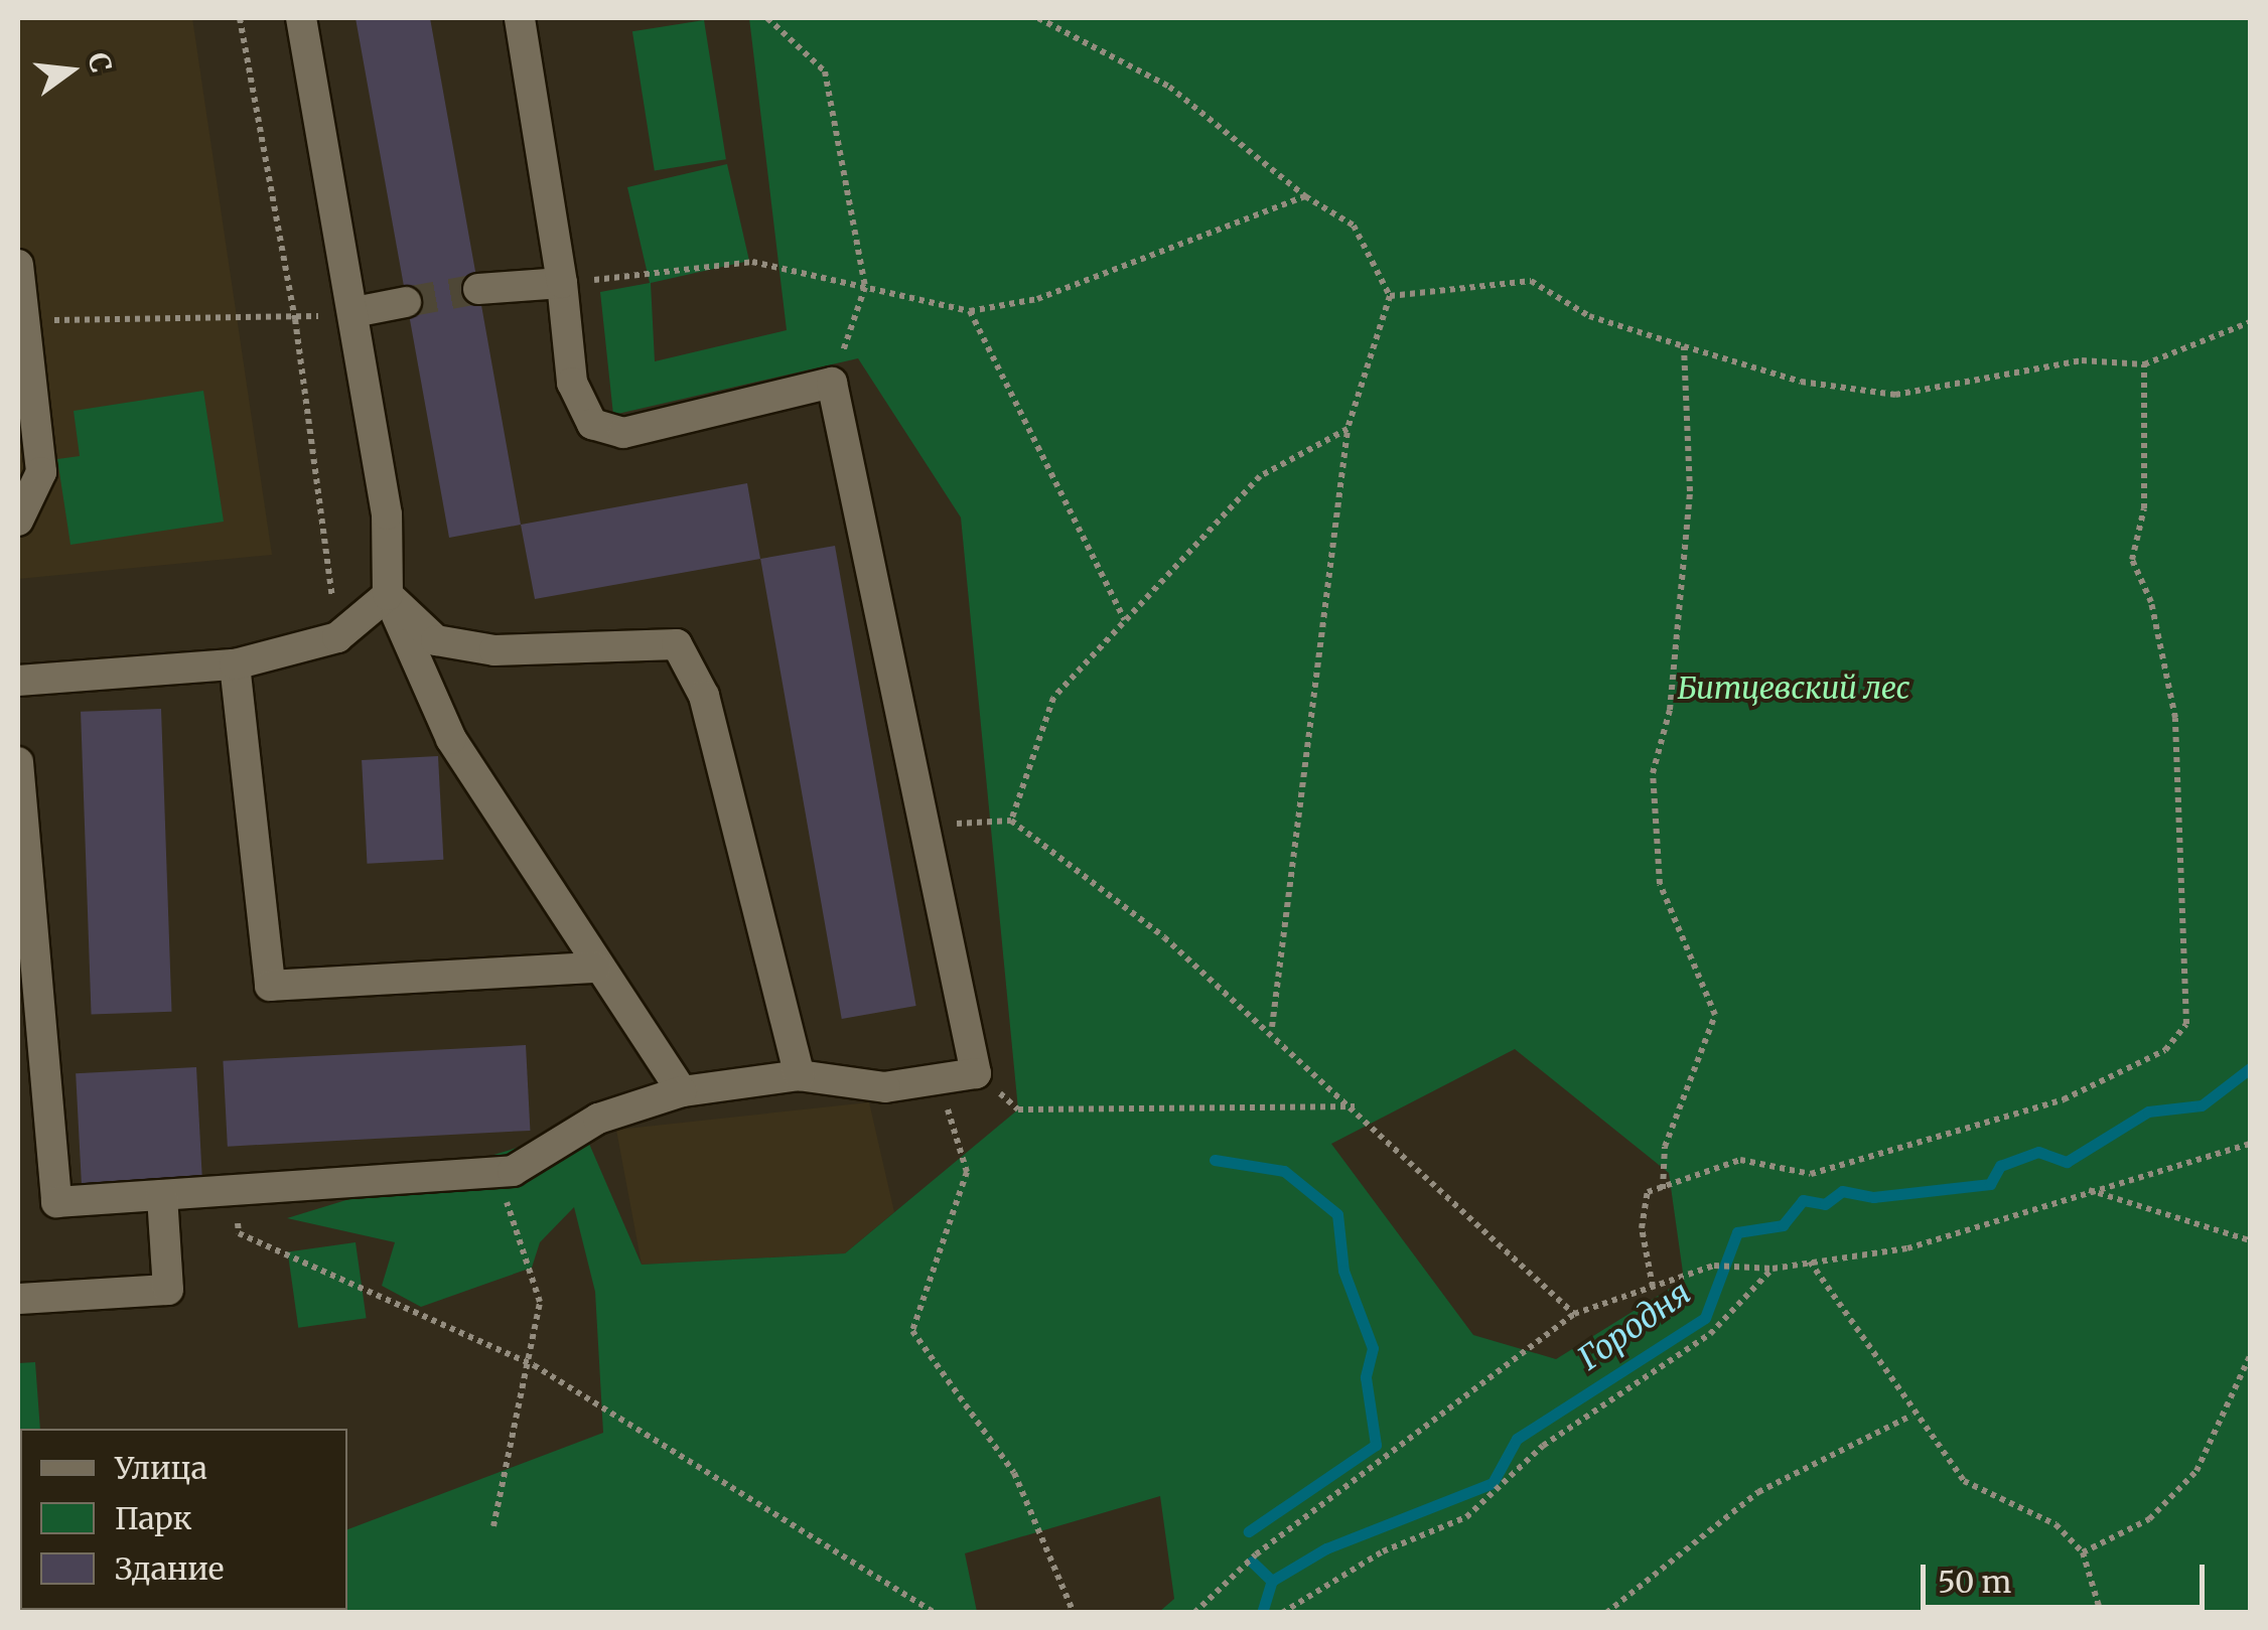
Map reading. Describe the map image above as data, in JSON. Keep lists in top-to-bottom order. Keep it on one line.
{"water":["Городня"],"parks":["Битцевский лес"],"legend":["Улица","Парк","Здание"],"scale_bar":"50 m","north":"right"}
